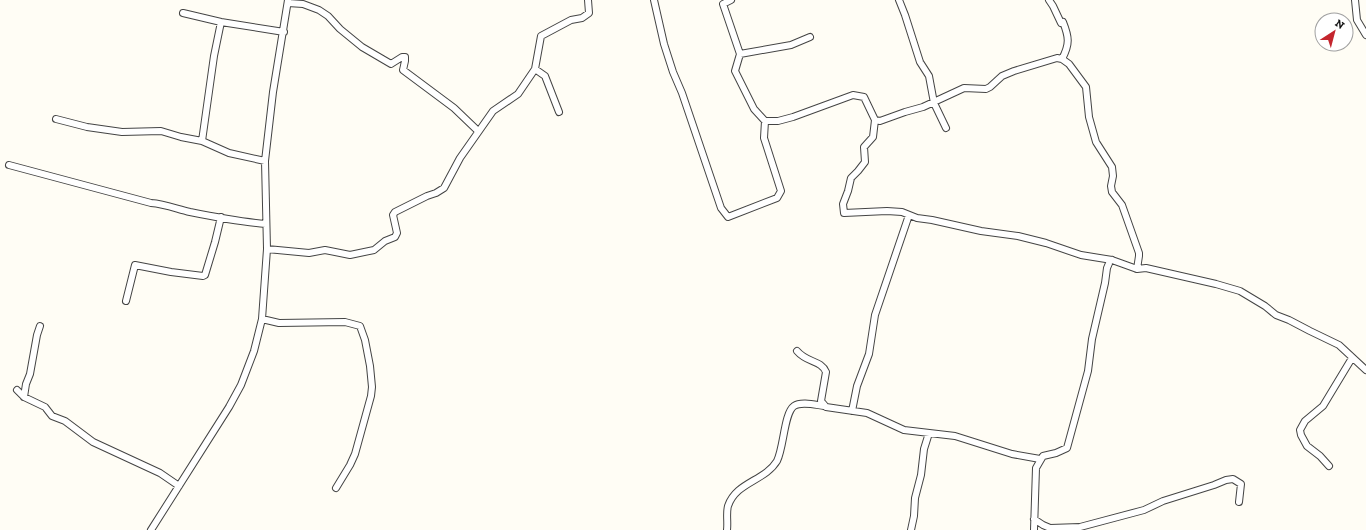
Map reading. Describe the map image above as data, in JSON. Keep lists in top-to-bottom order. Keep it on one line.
{"north":"top right"}
